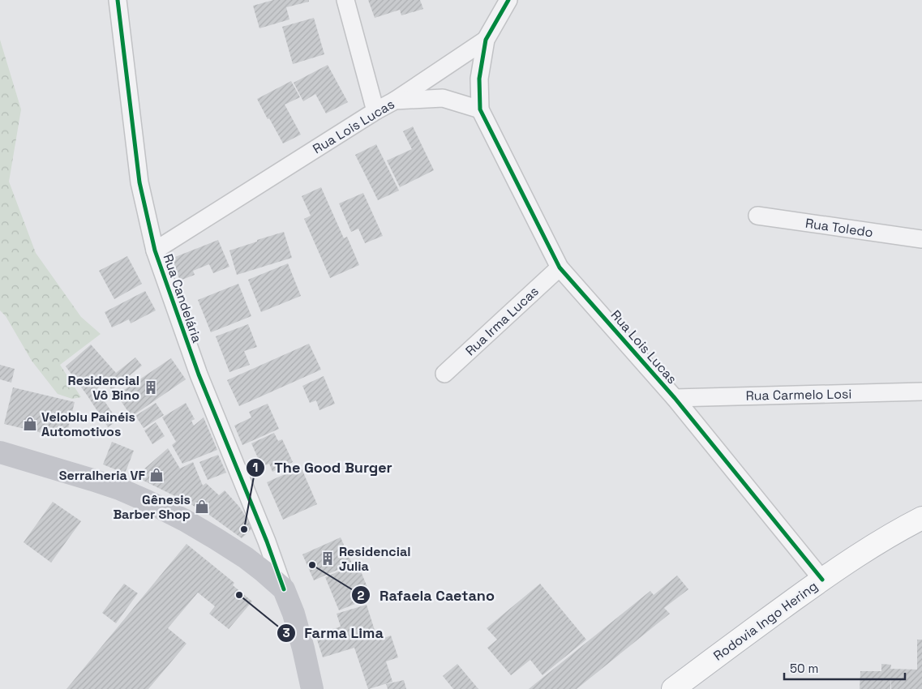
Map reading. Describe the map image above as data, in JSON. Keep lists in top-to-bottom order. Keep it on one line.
{"streets":{"highway":["Rodovia Ingo Hering"],"street":["Rua Lois Lucas","Rua Toledo","Rua Candelária","Rua Irma Lucas","Rua Carmelo Losi"]},"crossings":[["Rua Lois Lucas","Rua Candelária"],["Rua Lois Lucas","Rua Irma Lucas"],["Rua Lois Lucas","Rua Carmelo Losi"],["Rua Lois Lucas","Rodovia Ingo Hering"]],"places":{"building":["Residencial Vô Bino","Residencial Julia"],"shop":["Veloblu Painéis Automotivos","Serralheria VF","Gênesis Barber Shop"],"other":["The Good Burger","Rafaela Caetano","Farma Lima"]},"scale_bar":"50 m"}
